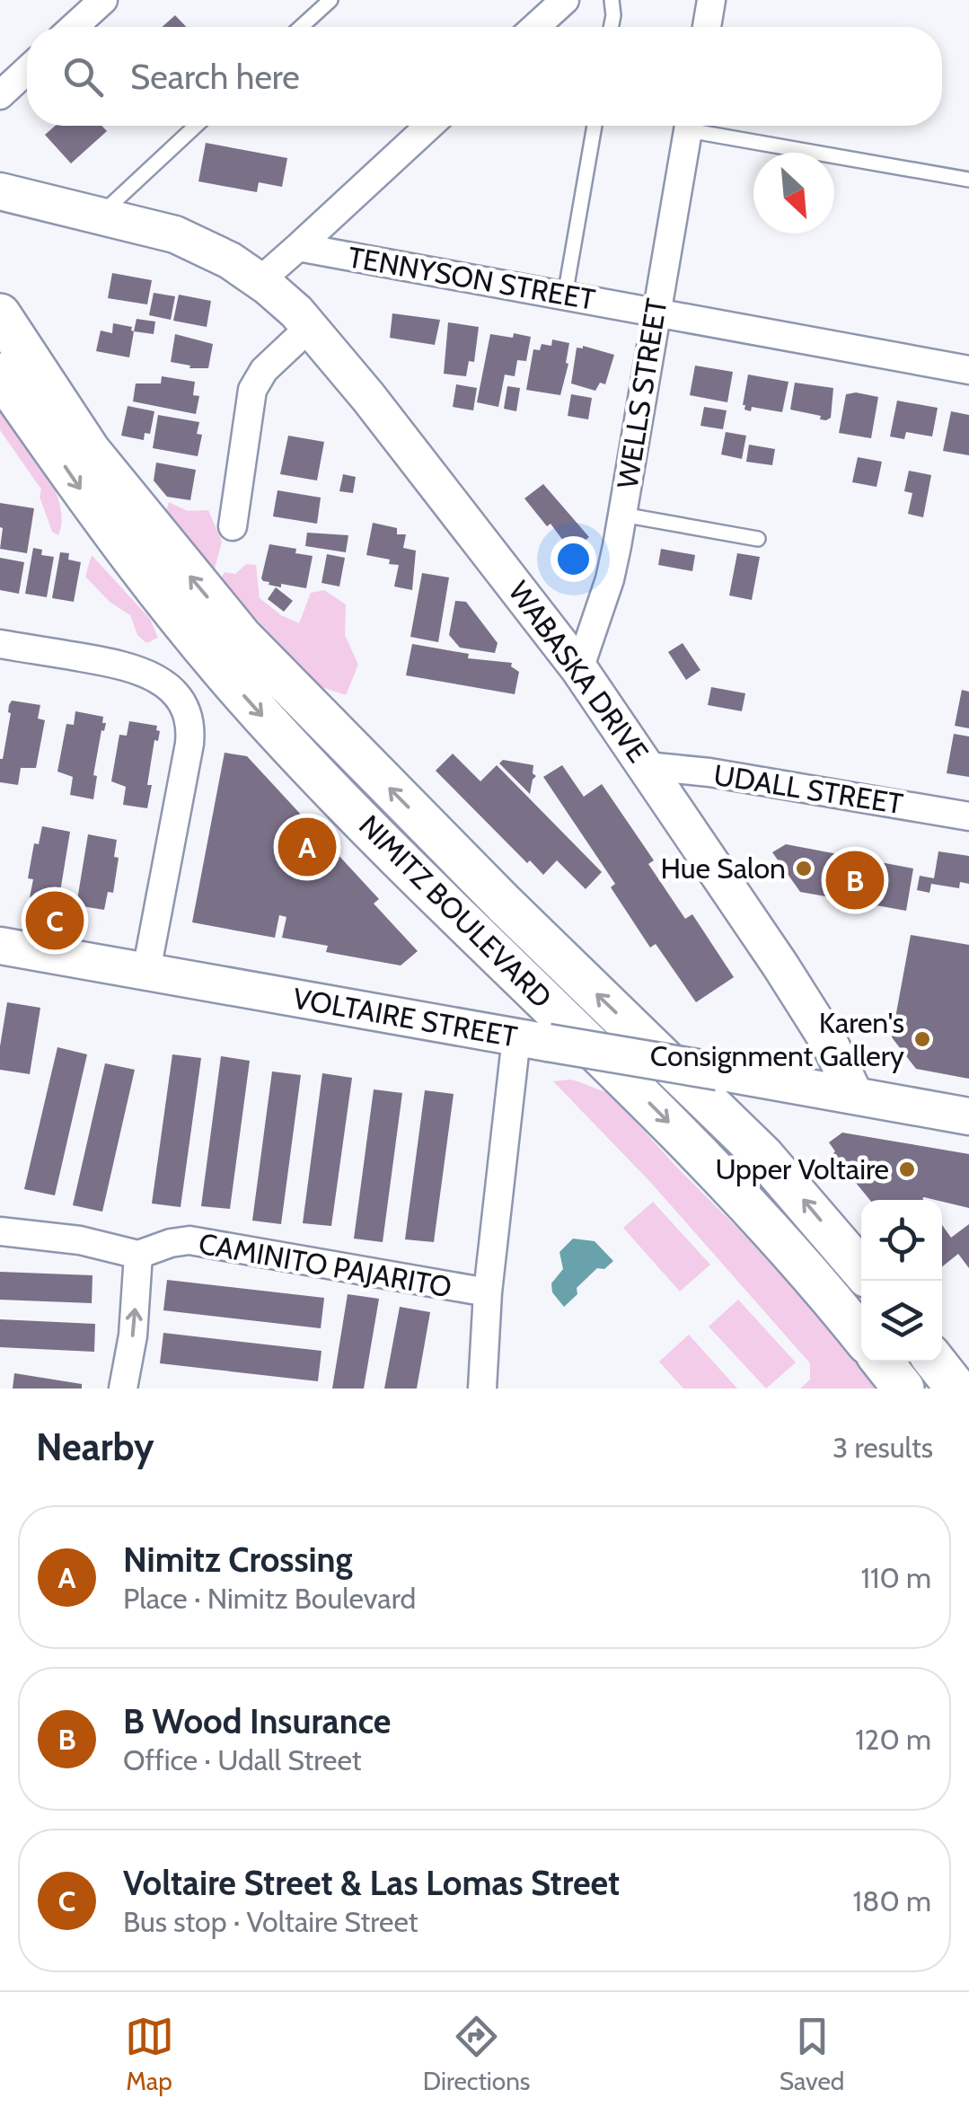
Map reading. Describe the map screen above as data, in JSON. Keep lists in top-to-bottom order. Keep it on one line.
{"streets":{"main road":["WABASKA DRIVE","NIMITZ BOULEVARD","VOLTAIRE STREET"],"street":["TENNYSON STREET","WELLS STREET","UDALL STREET","CAMINITO PAJARITO"]},"crossings":[["TENNYSON STREET","WELLS STREET"],["WELLS STREET","WABASKA DRIVE"],["WABASKA DRIVE","UDALL STREET"],["WABASKA DRIVE","VOLTAIRE STREET"]],"places":["Hue Salon","Karen's Consignment Gallery","Upper Voltaire"],"north":"bottom right","page":{"search":"Search here","pins":["A","B","C"],"heading":["Nearby","3 results"],"list":[{"mark":"A","name":"Nimitz Crossing","note":"Place · Nimitz Boulevard","value":"110 m"},{"mark":"B","name":"B Wood Insurance","note":"Office · Udall Street","value":"120 m"},{"mark":"C","name":"Voltaire Street & Las Lomas Street","note":"Bus stop · Voltaire Street","value":"180 m"}],"nav":["Map","Directions","Saved"]}}
